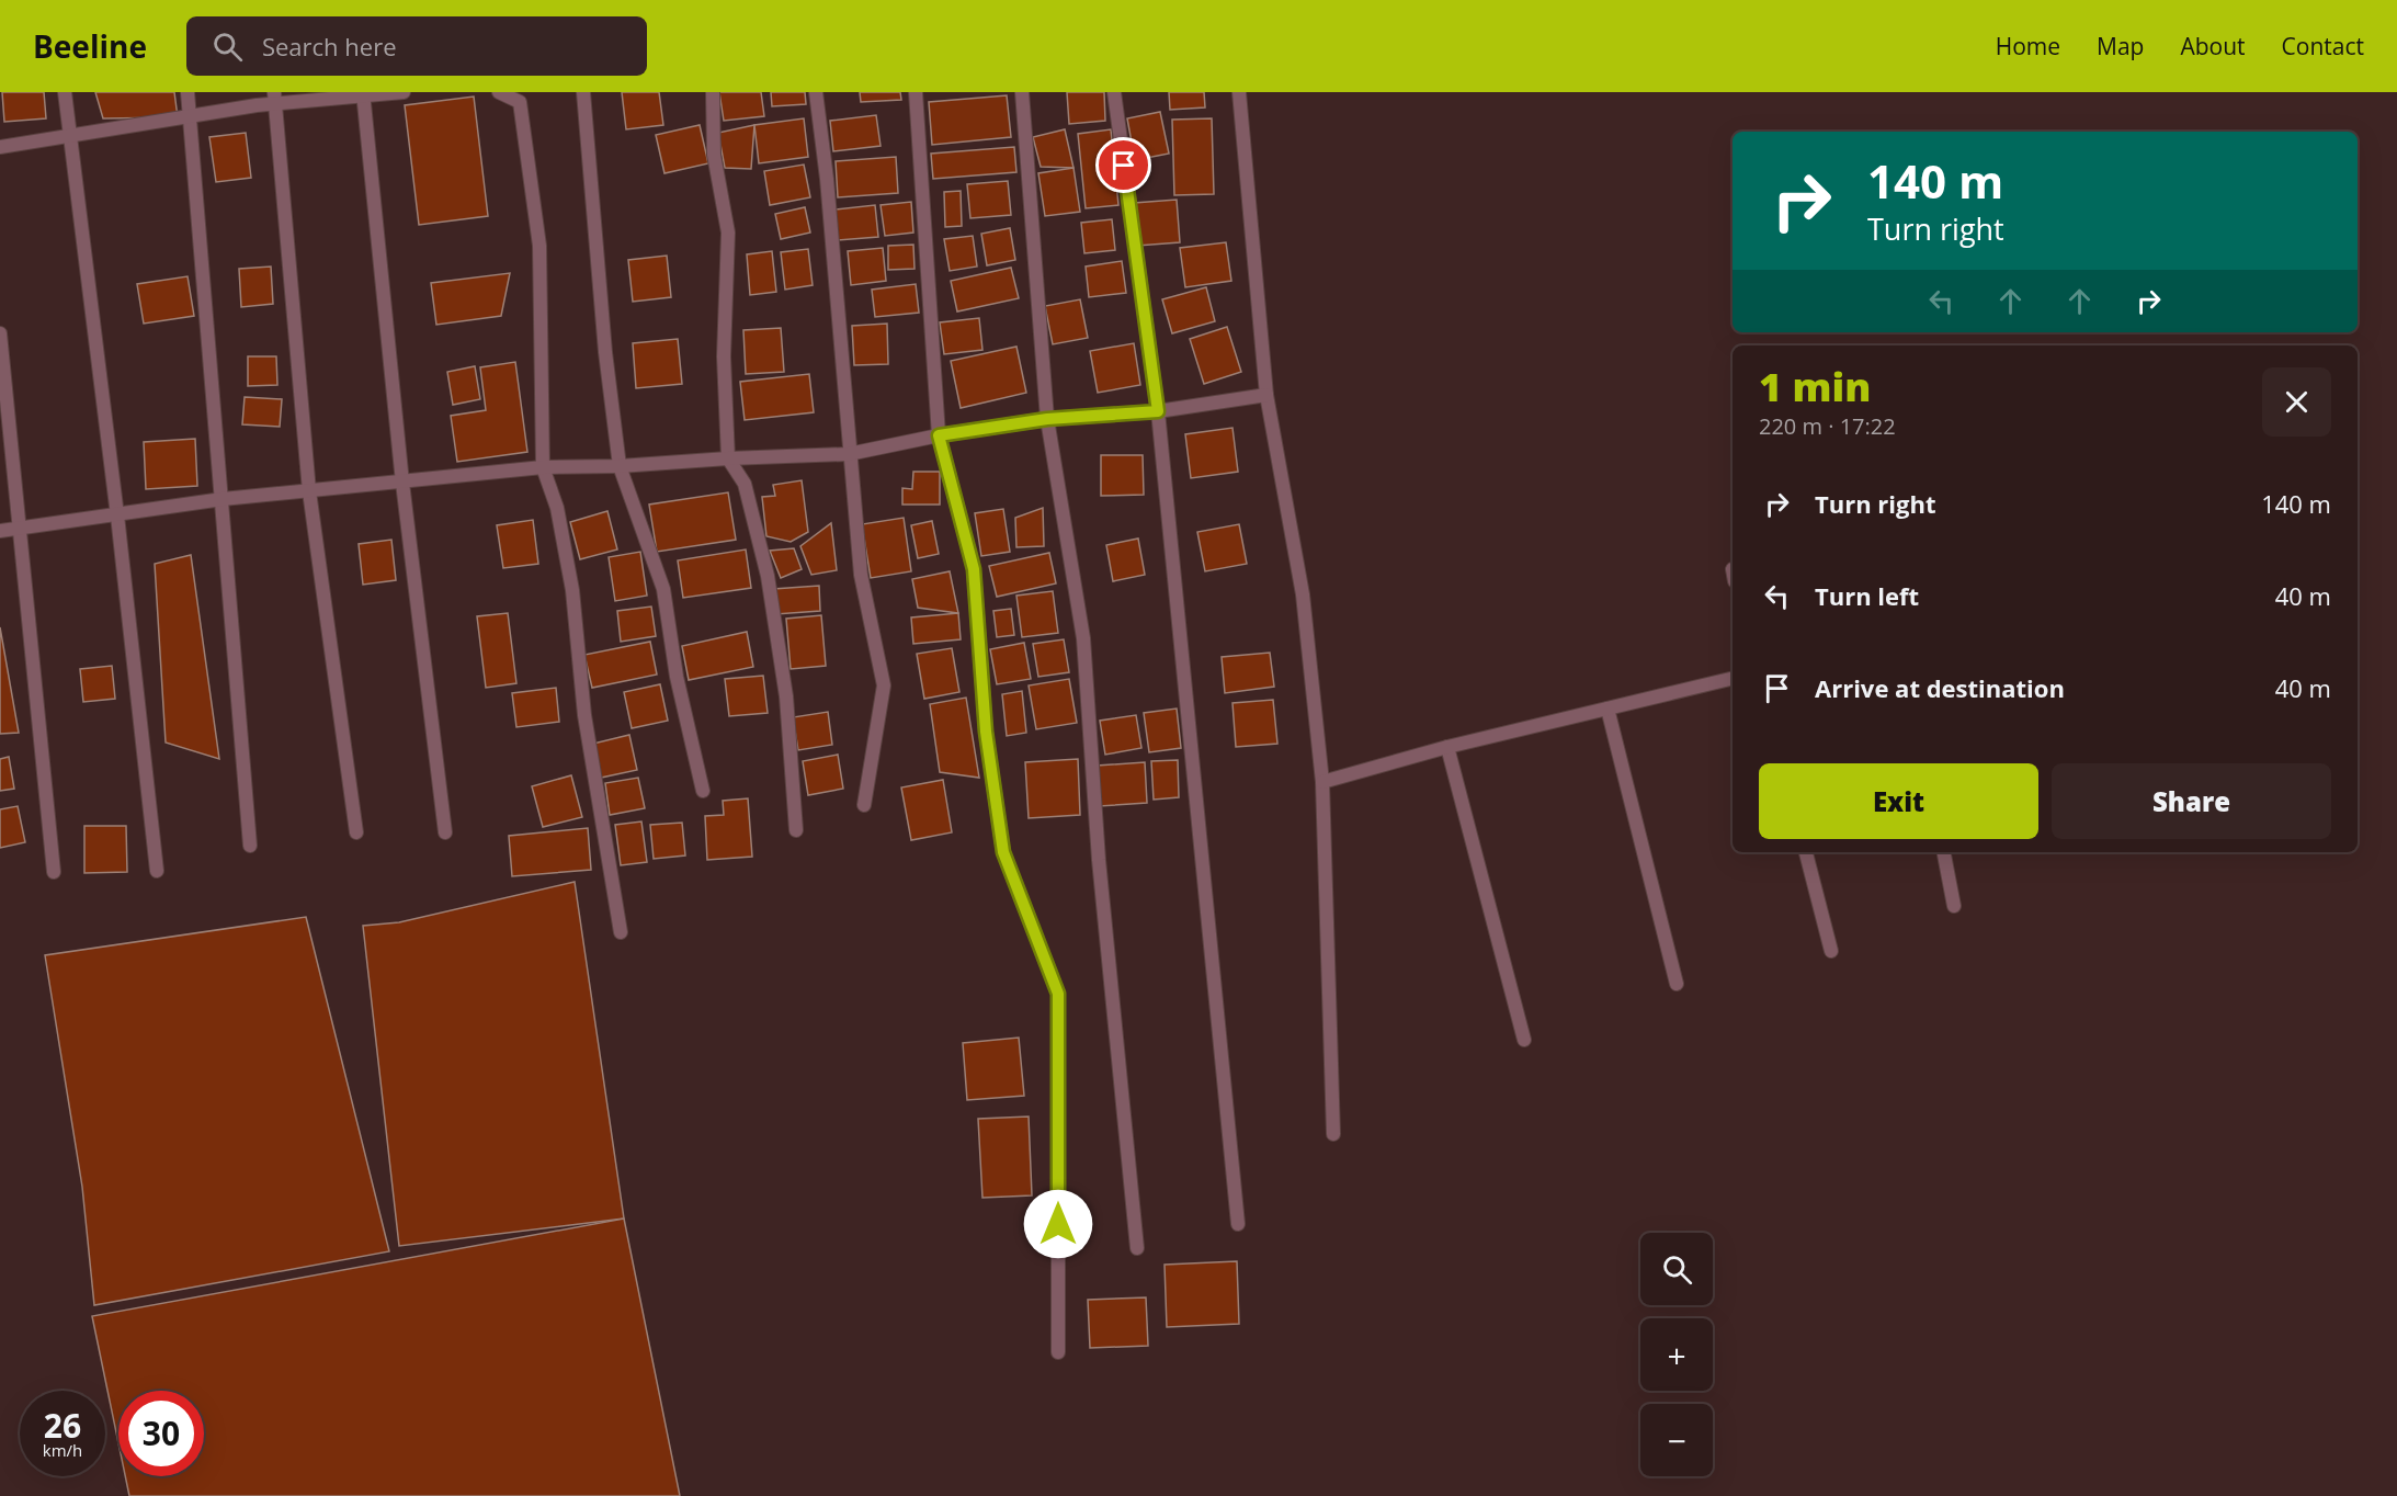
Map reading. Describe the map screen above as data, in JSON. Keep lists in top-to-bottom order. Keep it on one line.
{"page":{"header":"Beeline","search":"Search here","nav":["Home","Map","About","Contact"],"turn":["140 m","Turn right"],"heading":["1 min","220 m · 17:22"],"list":[{"name":"Turn right","value":"140 m"},{"name":"Turn left","value":"40 m"},{"name":"Arrive at destination","value":"40 m"}],"buttons":["Exit","Share"],"map_buttons":["+","−"],"speed":"26 km/h","limit":"30"}}
